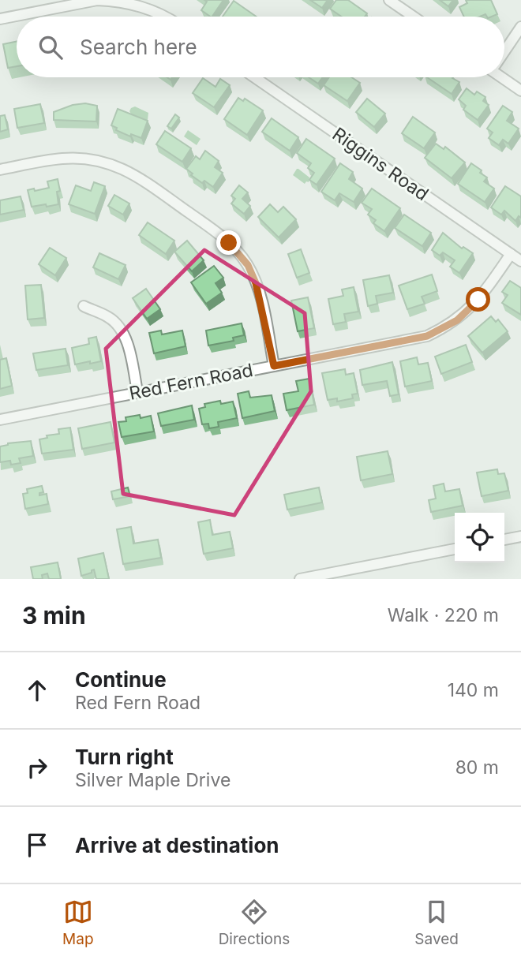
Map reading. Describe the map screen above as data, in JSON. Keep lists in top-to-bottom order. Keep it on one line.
{"streets":{"street":["Riggins Road","Red Fern Road"]},"crossings":[["Riggins Road","Red Fern Road"]],"page":{"search":"Search here","heading":["3 min","Walk · 220 m"],"list":[["Continue","Red Fern Road","140 m"],["Turn right","Silver Maple Drive","80 m"],"Arrive at destination"],"nav":["Map","Directions","Saved"]}}
